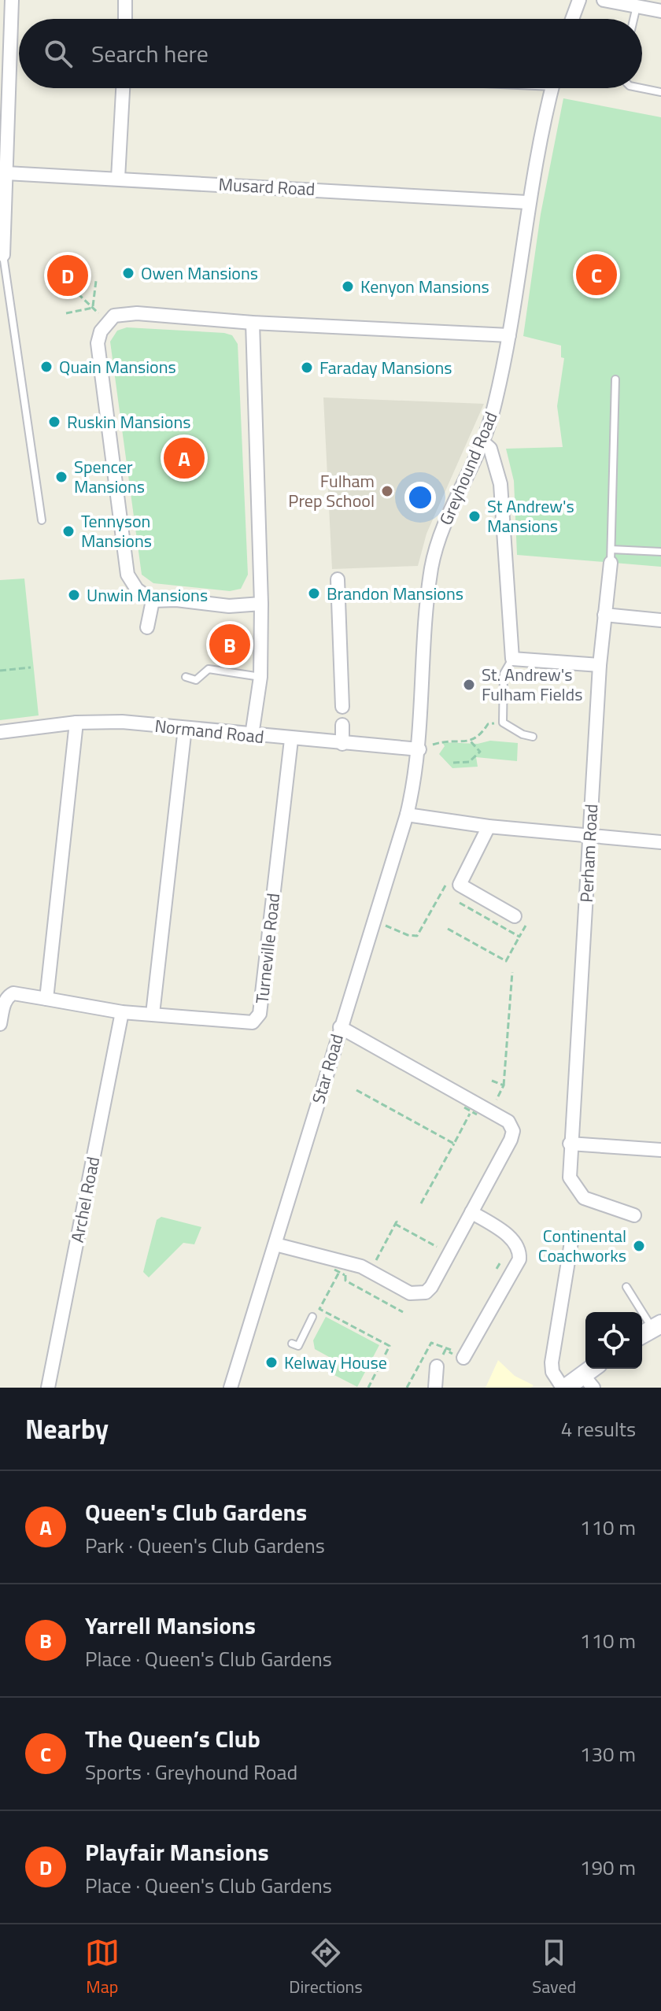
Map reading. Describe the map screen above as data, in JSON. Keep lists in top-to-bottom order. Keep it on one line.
{"streets":{"street":["Musard Road","Greyhound Road","Normand Road","Perham Road","Turneville Road","Star Road","Archel Road"]},"crossings":[["Musard Road","Greyhound Road"],["Greyhound Road","Normand Road"],["Greyhound Road","Star Road"],["Normand Road","Turneville Road"],["Normand Road","Star Road"],["Turneville Road","Archel Road"]],"places":["Owen Mansions","Kenyon Mansions","Quain Mansions","Faraday Mansions","Ruskin Mansions","Spencer Mansions","Fulham Prep School","St Andrew's Mansions","Tennyson Mansions","Brandon Mansions","Unwin Mansions","St. Andrew's Fulham Fields","Continental Coachworks","Kelway House"],"page":{"search":"Search here","pins":["C","D","A","B"],"heading":["Nearby","4 results"],"list":[{"mark":"A","name":"Queen's Club Gardens","note":"Park · Queen's Club Gardens","value":"110 m"},{"mark":"B","name":"Yarrell Mansions","note":"Place · Queen's Club Gardens","value":"110 m"},{"mark":"C","name":"The Queen’s Club","note":"Sports · Greyhound Road","value":"130 m"},{"mark":"D","name":"Playfair Mansions","note":"Place · Queen's Club Gardens","value":"190 m"}],"nav":["Map","Directions","Saved"]}}
